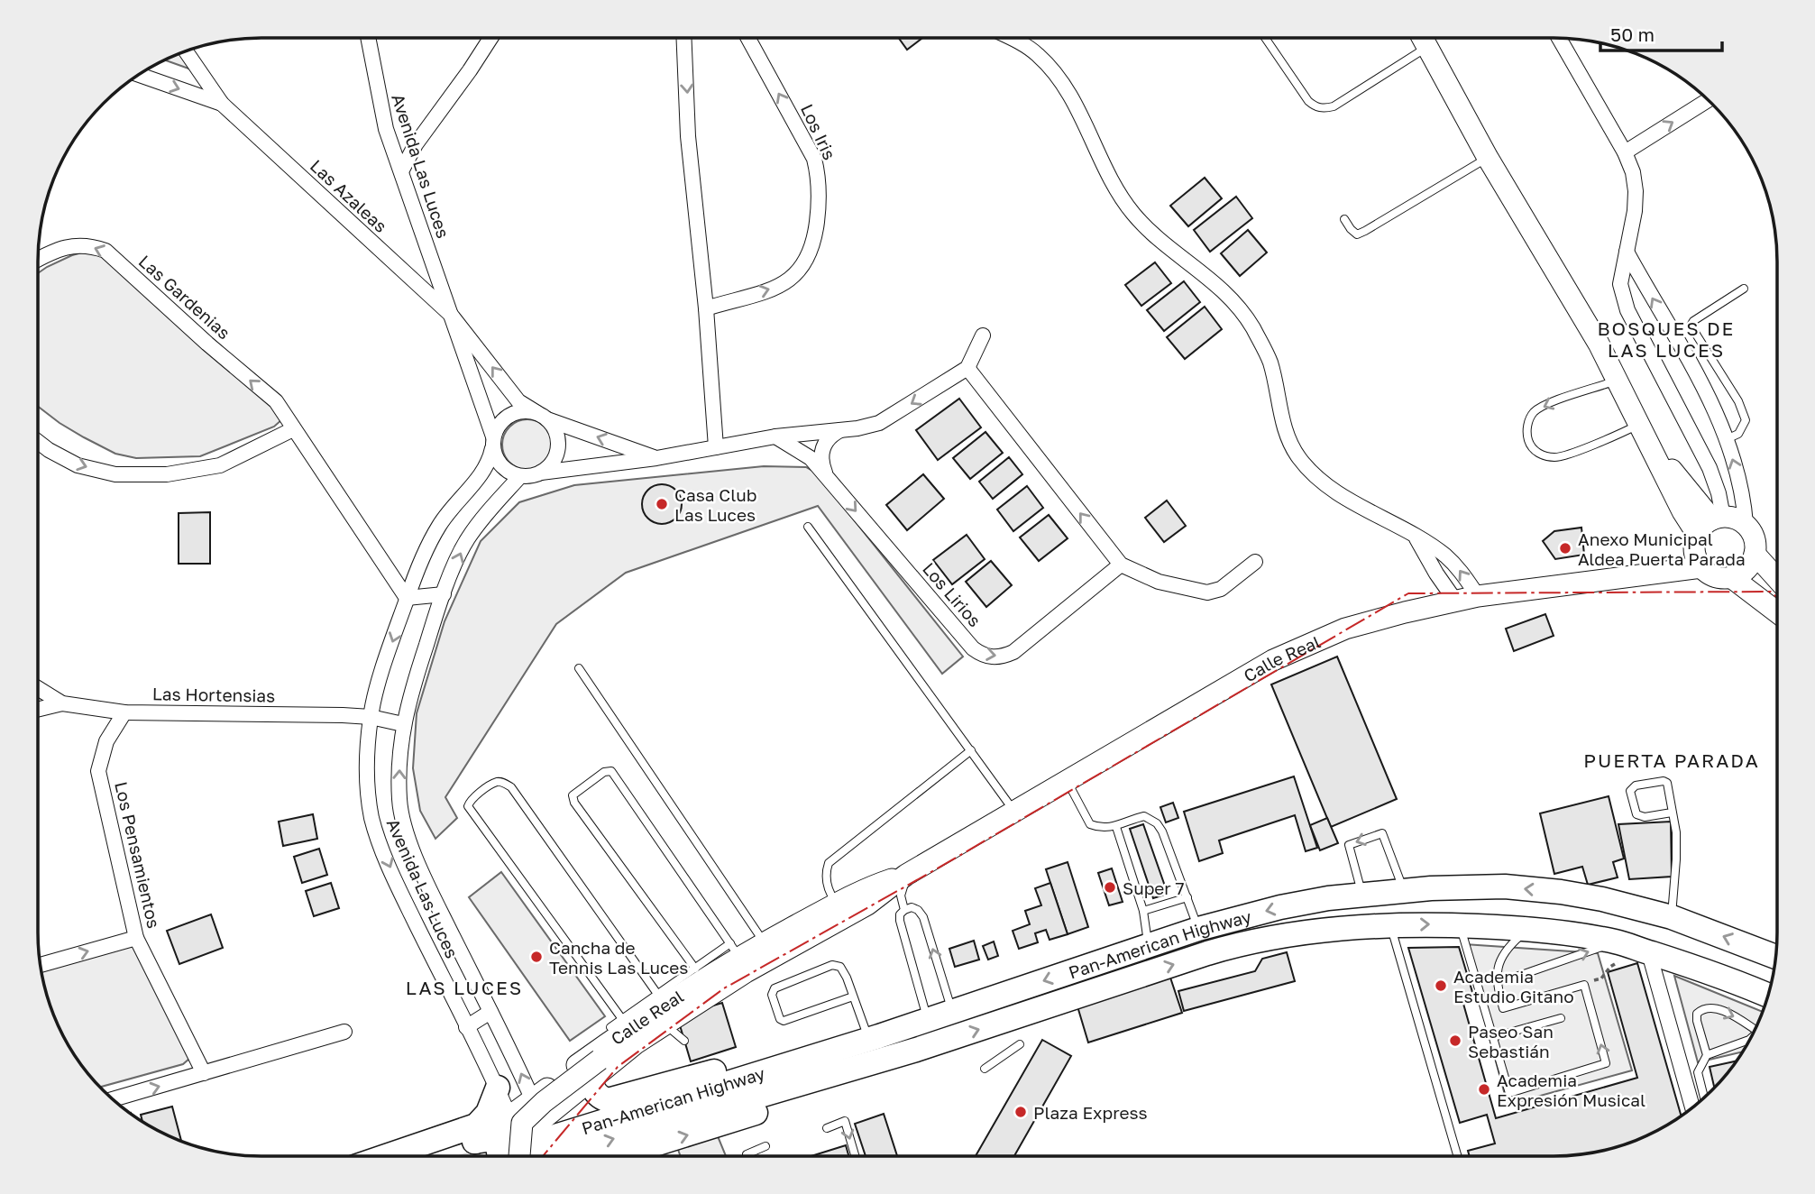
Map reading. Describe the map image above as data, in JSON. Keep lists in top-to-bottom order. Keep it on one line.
{"streets":{"highway":["Pan-American Highway"],"main road":["Calle Real"],"street":["Los Iris","Avenida Las Luces","Las Azaleas","Las Gardenias","Los Lirios","Las Hortensias","Los Pensamientos"]},"crossings":[["Avenida Las Luces","Las Azaleas"],["Avenida Las Luces","Las Gardenias"],["Avenida Las Luces","Calle Real"],["Avenida Las Luces","Las Hortensias"],["Calle Real","Pan-American Highway"],["Las Hortensias","Los Pensamientos"]],"one_way":["Las Gardenias"],"districts":["BOSQUES DE LAS LUCES","PUERTA PARADA","LAS LUCES"],"places":["Casa Club Las Luces","Anexo Municipal Aldea Puerta Parada","Super 7","Cancha de Tennis Las Luces","Academia Estudio Gitano","Paseo San Sebastián","Academia Expresión Musical","Plaza Express"],"scale_bar":"50 m"}
